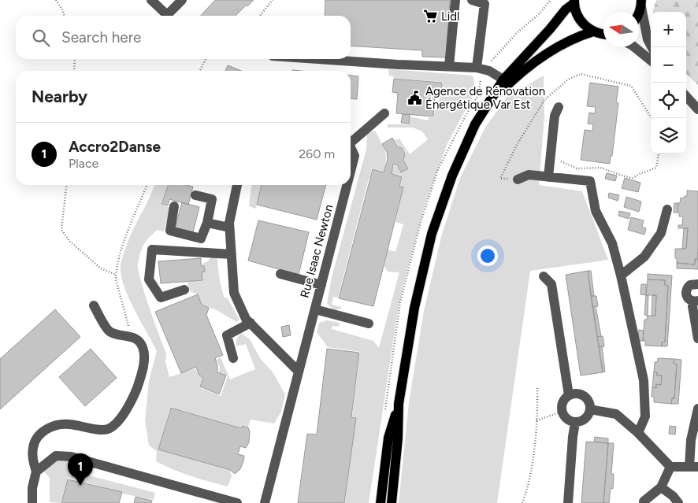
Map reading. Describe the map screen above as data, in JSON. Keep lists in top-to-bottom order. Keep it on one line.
{"streets":{"street":["Rue Isaac Newton"]},"places":{"supermarket":["Lidl"],"public building":["Agence de Rénovation Énergétique Var Est"]},"north":"left","page":{"map_buttons":["+","−"],"search":"Search here","heading":"Nearby","list":[{"mark":"1","name":"Accro2Danse","note":"Place","value":"260 m"}],"pins":"1"}}
